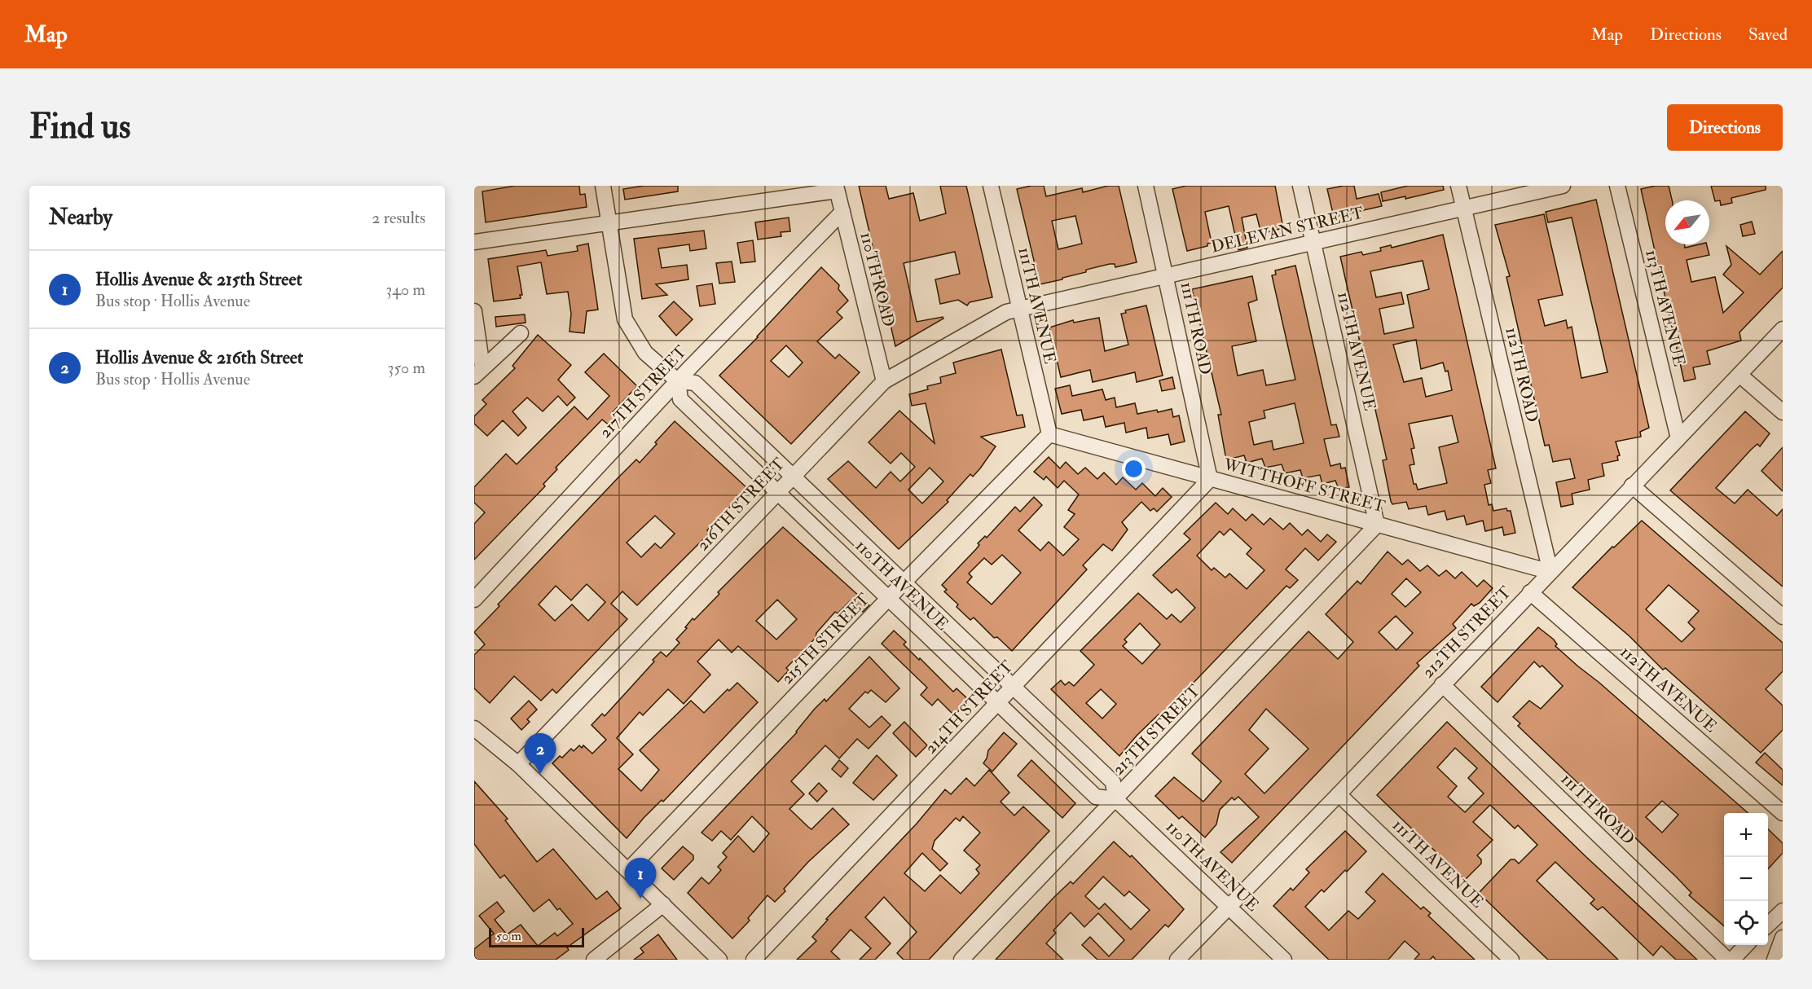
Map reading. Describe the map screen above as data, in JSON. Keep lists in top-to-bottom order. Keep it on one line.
{"streets":{"street":["DELEVAN STREET","110TH ROAD","111TH AVENUE","113TH AVENUE","111TH ROAD","112TH AVENUE","112TH ROAD","217TH STREET","WITTHOFF STREET","216TH STREET","110TH AVENUE","212TH STREET","215TH STREET","214TH STREET","213TH STREET"]},"crossings":[["DELEVAN STREET","111TH AVENUE"],["DELEVAN STREET","111TH ROAD"],["DELEVAN STREET","112TH AVENUE"],["DELEVAN STREET","112TH ROAD"],["DELEVAN STREET","216TH STREET"],["110TH ROAD","217TH STREET"],["110TH ROAD","216TH STREET"],["111TH AVENUE","WITTHOFF STREET"],["111TH AVENUE","216TH STREET"],["111TH AVENUE","212TH STREET"],["111TH AVENUE","215TH STREET"],["113TH AVENUE","212TH STREET"],["111TH ROAD","WITTHOFF STREET"],["111TH ROAD","212TH STREET"],["111TH ROAD","214TH STREET"],["112TH AVENUE","WITTHOFF STREET"],["112TH AVENUE","212TH STREET"],["112TH AVENUE","213TH STREET"],["112TH ROAD","WITTHOFF STREET"],["112TH ROAD","212TH STREET"],["217TH STREET","110TH AVENUE"],["WITTHOFF STREET","212TH STREET"],["WITTHOFF STREET","215TH STREET"],["WITTHOFF STREET","214TH STREET"],["WITTHOFF STREET","213TH STREET"],["216TH STREET","110TH AVENUE"],["110TH AVENUE","212TH STREET"],["110TH AVENUE","215TH STREET"],["110TH AVENUE","214TH STREET"],["110TH AVENUE","213TH STREET"]],"scale_bar":"50 m","north":"bottom left","page":{"header":"Map","nav":["Map","Directions","Saved"],"buttons":"Directions","title":"Find us","heading":["Nearby","2 results"],"list":[{"mark":"1","name":"Hollis Avenue & 215th Street","note":"Bus stop · Hollis Avenue","value":"340 m"},{"mark":"2","name":"Hollis Avenue & 216th Street","note":"Bus stop · Hollis Avenue","value":"350 m"}],"pins":["2","1"],"map_buttons":["+","−"],"scale":"50 m"}}
